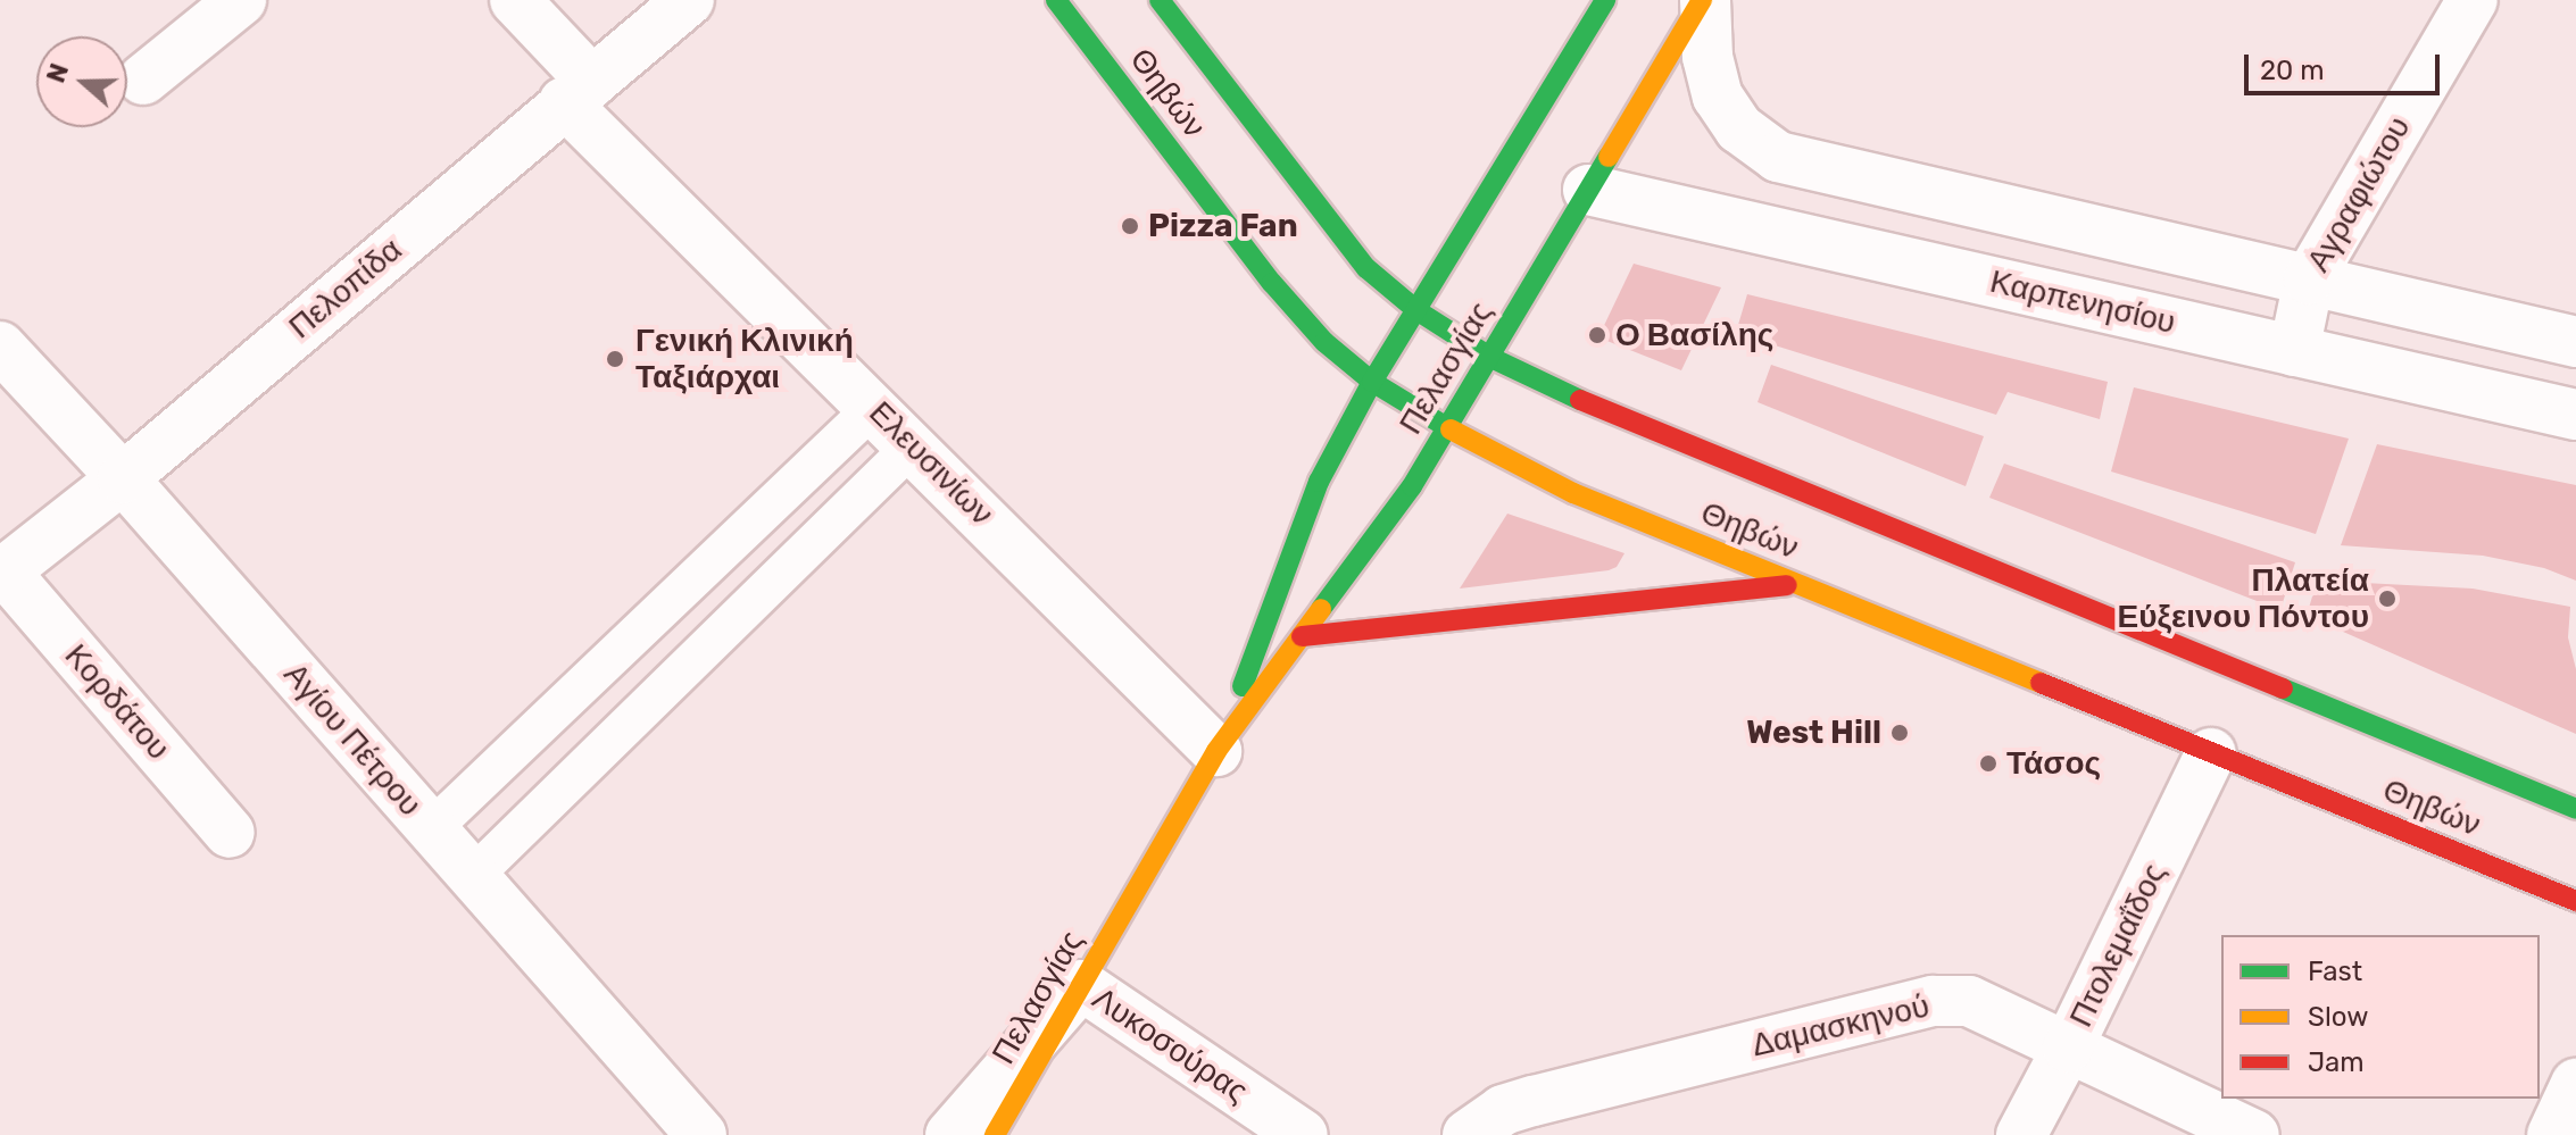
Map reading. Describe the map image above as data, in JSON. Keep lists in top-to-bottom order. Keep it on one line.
{"streets":{"main road":["Θηβών","Πελασγίας"],"street":["Αγραφιώτου","Πελοπίδα","Καρπενησίου","Ελευσινίων","Κορδάτου","Αγίου Πέτρου","Πτολεμαΐδος","Δαμασκηνού","Λυκοσούρας"]},"crossings":[["Θηβών","Πελασγίας"],["Θηβών","Πτολεμαΐδος"],["Αγραφιώτου","Καρπενησίου"],["Πελοπίδα","Ελευσινίων"],["Πελοπίδα","Κορδάτου"],["Πελοπίδα","Αγίου Πέτρου"],["Καρπενησίου","Πελασγίας"],["Πελασγίας","Ελευσινίων"],["Πελασγίας","Λυκοσούρας"],["Πτολεμαΐδος","Δαμασκηνού"]],"places":["Pizza Fan","Ο Βασίλης","Γενική Κλινική Ταξιάρχαι","Πλατεία Εύξεινου Πόντου","West Hill","Τάσος"],"legend":["Fast","Slow","Jam"],"scale_bar":"20 m","north":"left"}
